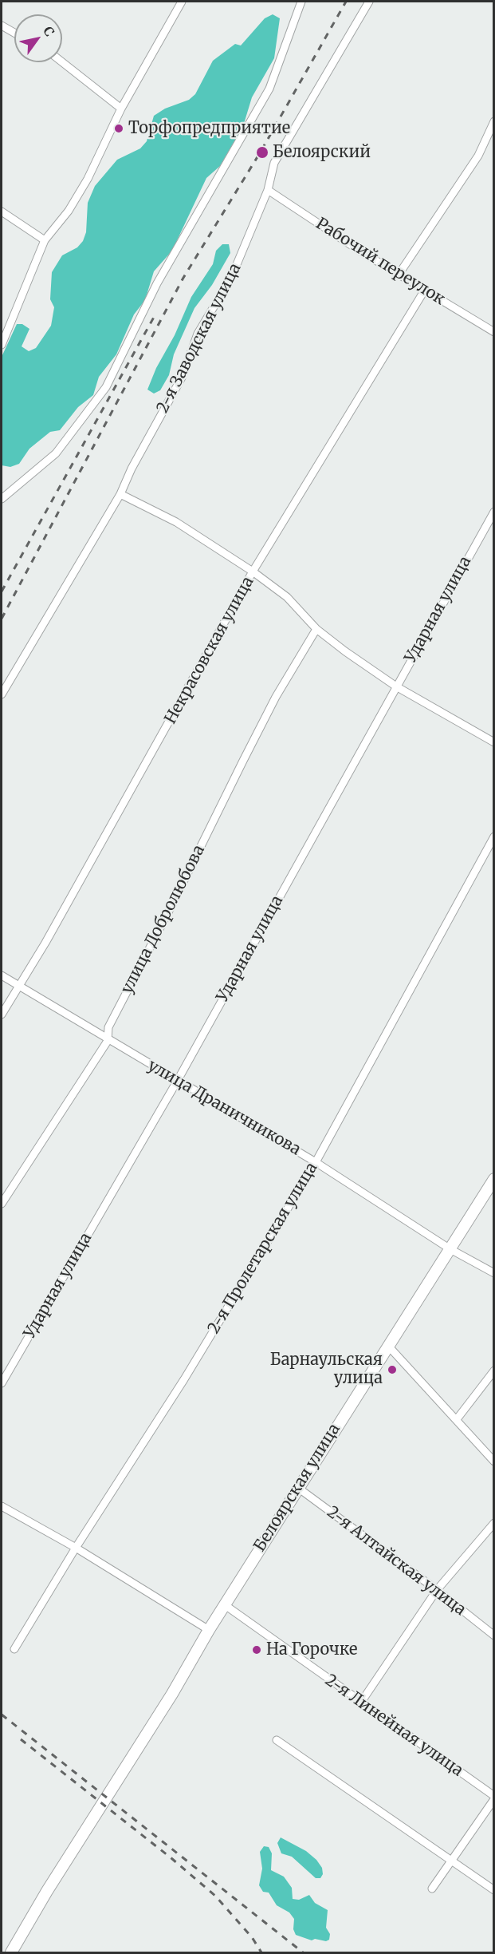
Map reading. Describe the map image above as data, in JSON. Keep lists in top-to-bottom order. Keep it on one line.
{"streets":{"street":["Рабочий переулок","2-я Заводская улица","Ударная улица","Некрасовская улица","улица Добролюбова","улица Драничникова","2-я Пролетарская улица","Белоярская улица","2-я Алтайская улица","2-я Линейная улица"]},"crossings":[["Рабочий переулок","2-я Заводская улица"],["Рабочий переулок","Некрасовская улица"],["Ударная улица","улица Драничникова"],["Некрасовская улица","улица Драничникова"],["улица Добролюбова","улица Драничникова"],["улица Драничникова","2-я Пролетарская улица"],["улица Драничникова","Белоярская улица"],["Белоярская улица","2-я Алтайская улица"],["Белоярская улица","2-я Линейная улица"]],"places":["Торфопредприятие","Белоярский","Барнаульская улица","На Горочке"],"north":"top right"}
